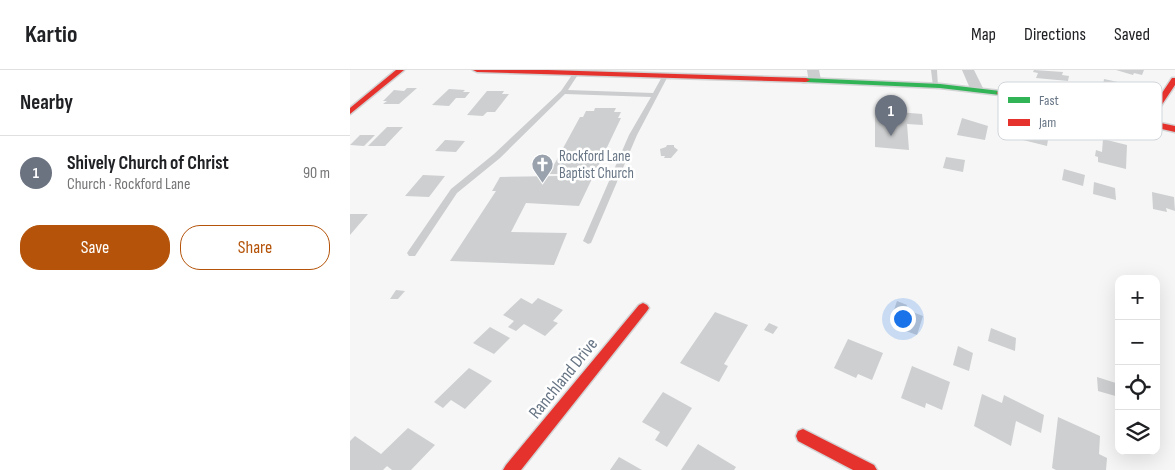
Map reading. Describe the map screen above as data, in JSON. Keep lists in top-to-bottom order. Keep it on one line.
{"streets":{"main road":["Ranchland Drive"]},"places":{"church":["Rockford Lane Baptist Church"]},"legend":["Fast","Jam"],"page":{"header":"Kartio","nav":["Map","Directions","Saved"],"heading":"Nearby","pins":"1","list":[{"mark":"1","name":"Shively Church of Christ","note":"Church · Rockford Lane","value":"90 m"}],"buttons":["Save","Share"],"map_buttons":["+","−"]}}
